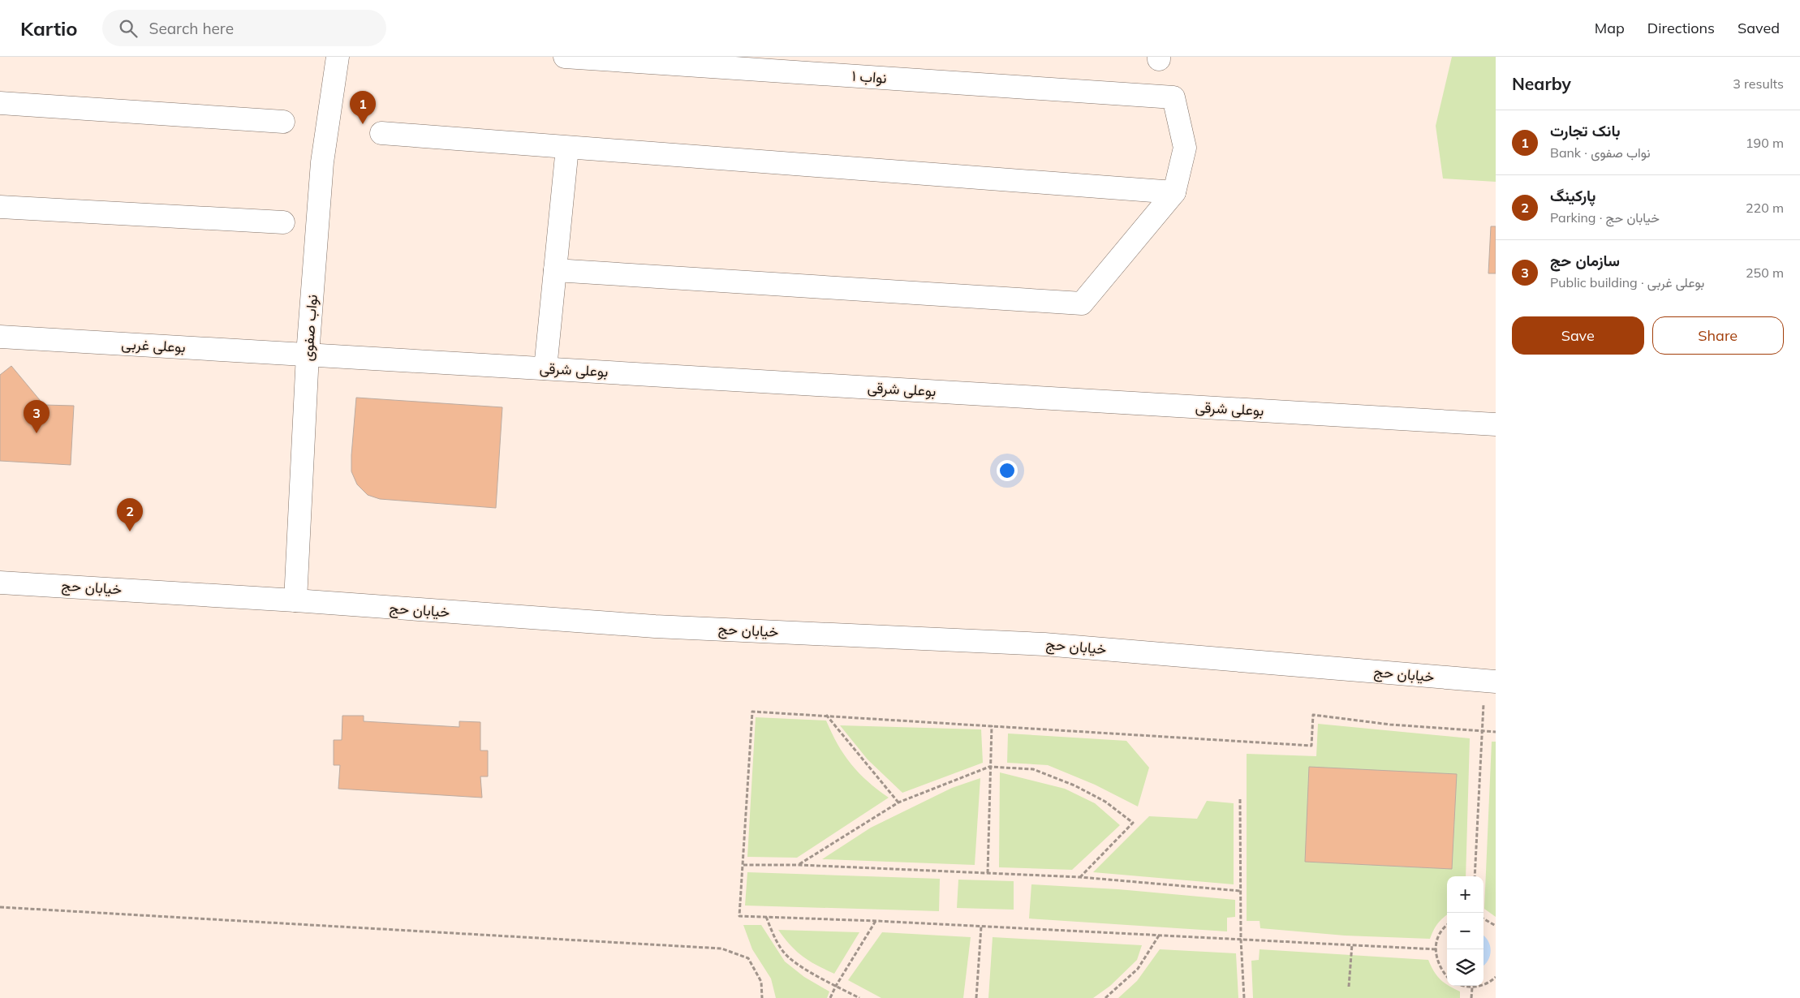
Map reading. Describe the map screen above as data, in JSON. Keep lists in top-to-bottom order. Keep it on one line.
{"streets":{"street":["نواب ۱","نواب صفوی","بوعلی غربی","بوعلی شرقی","خیابان حج"]},"crossings":[["نواب صفوی","بوعلی غربی"],["نواب صفوی","بوعلی شرقی"],["نواب صفوی","خیابان حج"],["بوعلی غربی","بوعلی شرقی"]],"page":{"header":"Kartio","search":"Search here","nav":["Map","Directions","Saved"],"heading":["Nearby","3 results"],"pins":["1","3","2"],"list":[{"mark":"1","name":"بانک تجارت","note":"Bank · نواب صفوی","value":"190 m"},{"mark":"2","name":"پارکینگ","note":"Parking · خیابان حج","value":"220 m"},{"mark":"3","name":"سازمان حج","note":"Public building · بوعلی غربی","value":"250 m"}],"buttons":["Save","Share"],"map_buttons":["+","−"]}}
